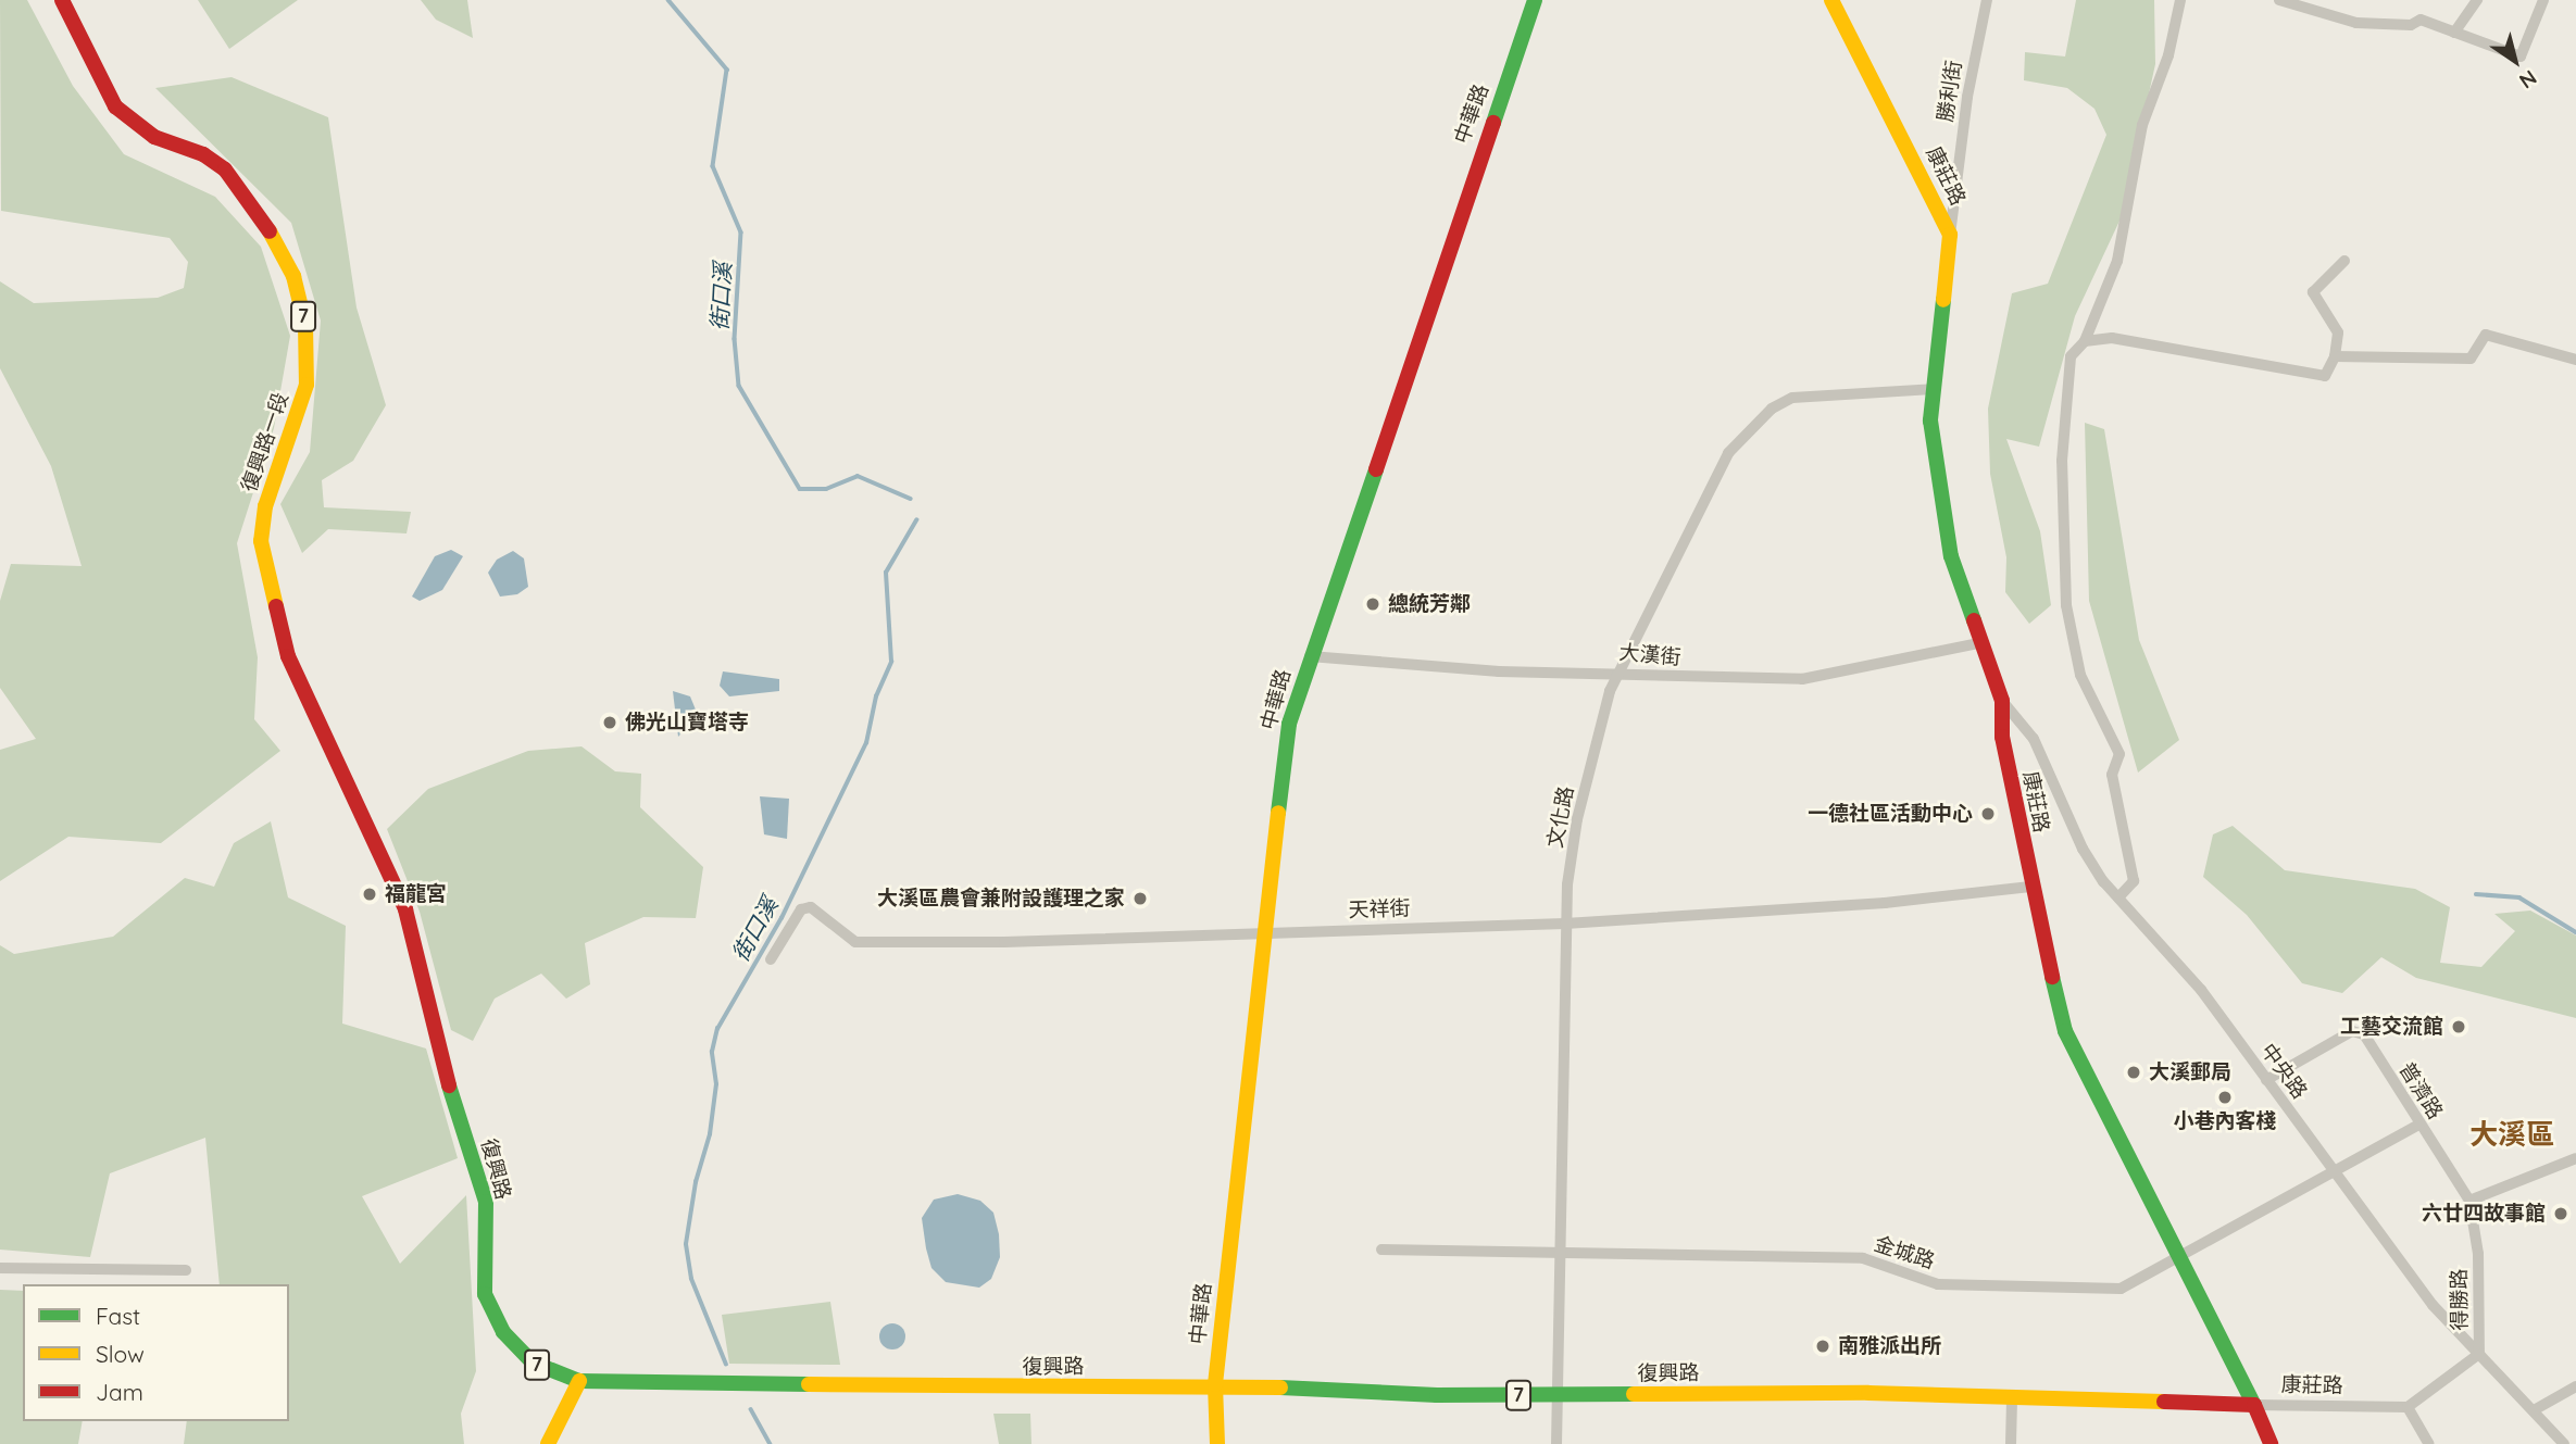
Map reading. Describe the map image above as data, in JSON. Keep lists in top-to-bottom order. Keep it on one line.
{"streets":{"main road":["中華路","康莊路","7","復興路一段","復興路"],"street":["勝利街","大漢街","文化路","天祥街","中央路","普濟路","金城路","得勝路"]},"crossings":[["勝利街","康莊路"],["中華路","大漢街"],["中華路","天祥街"],["中華路","復興路"],["康莊路","大漢街"],["康莊路","文化路"],["康莊路","天祥街"],["康莊路","中央路"],["康莊路","復興路"],["康莊路","金城路"],["康莊路","得勝路"],["復興路一段","復興路"],["大漢街","文化路"],["文化路","天祥街"],["文化路","復興路"],["文化路","金城路"],["中央路","普濟路"],["中央路","金城路"],["中央路","得勝路"],["普濟路","金城路"],["普濟路","得勝路"]],"districts":["大溪區"],"water":["街口溪"],"places":["總統芳鄰","佛光山寶塔寺","一德社區活動中心","福龍宮","大溪區農會兼附設護理之家","工藝交流館","大溪郵局","小巷內客棧","六廿四故事館","南雅派出所"],"legend":["Fast","Slow","Jam"],"north":"bottom right"}
